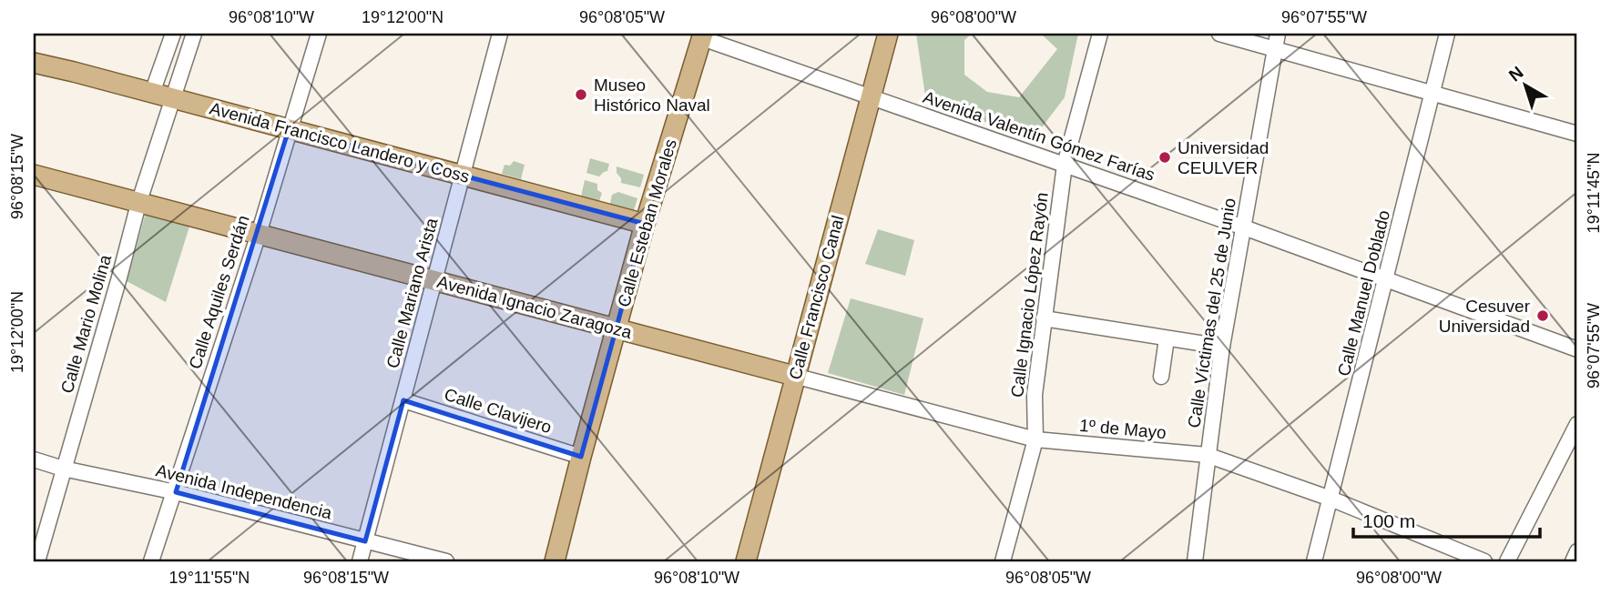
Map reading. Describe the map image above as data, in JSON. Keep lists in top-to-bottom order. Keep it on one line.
{"streets":{"main road":["Avenida Francisco Landero y Coss","Calle Esteban Morales","Calle Francisco Canal","Avenida Ignacio Zaragoza"],"street":["Avenida Valentín Gómez Farías","Calle Aquiles Serdán","Calle Mariano Arista","Calle Manuel Doblado","Calle Ignacio López Rayón","Calle Víctimas del 25 de Junio","Calle Mario Molina","Calle Clavijero","1º de Mayo","Avenida Independencia"]},"crossings":[["Avenida Valentín Gómez Farías","Calle Esteban Morales"],["Avenida Valentín Gómez Farías","Calle Manuel Doblado"],["Avenida Valentín Gómez Farías","Calle Ignacio López Rayón"],["Avenida Valentín Gómez Farías","Calle Francisco Canal"],["Avenida Valentín Gómez Farías","Calle Víctimas del 25 de Junio"],["Avenida Francisco Landero y Coss","Calle Esteban Morales"],["Avenida Francisco Landero y Coss","Calle Aquiles Serdán"],["Avenida Francisco Landero y Coss","Calle Mariano Arista"],["Avenida Francisco Landero y Coss","Calle Mario Molina"],["Calle Esteban Morales","Avenida Ignacio Zaragoza"],["Calle Esteban Morales","Calle Clavijero"],["Calle Aquiles Serdán","Avenida Ignacio Zaragoza"],["Calle Aquiles Serdán","Avenida Independencia"],["Calle Mariano Arista","Avenida Ignacio Zaragoza"],["Calle Mariano Arista","Calle Clavijero"],["Calle Mariano Arista","Avenida Independencia"],["Calle Manuel Doblado","1º de Mayo"],["Calle Ignacio López Rayón","Avenida Ignacio Zaragoza"],["Calle Ignacio López Rayón","1º de Mayo"],["Calle Francisco Canal","Avenida Ignacio Zaragoza"],["Avenida Ignacio Zaragoza","Calle Mario Molina"],["Avenida Ignacio Zaragoza","1º de Mayo"],["Calle Víctimas del 25 de Junio","1º de Mayo"],["Calle Mario Molina","Avenida Independencia"]],"places":["Museo Histórico Naval","Universidad CEULVER","Cesuver Universidad"],"scale_bar":"100 m","north":"top left","coordinates":["96°08'10\"W","19°12'00\"N","96°08'05\"W","96°08'00\"W","96°07'55\"W","96°08'15\"W","19°11'45\"N","19°11'55\"N"]}
